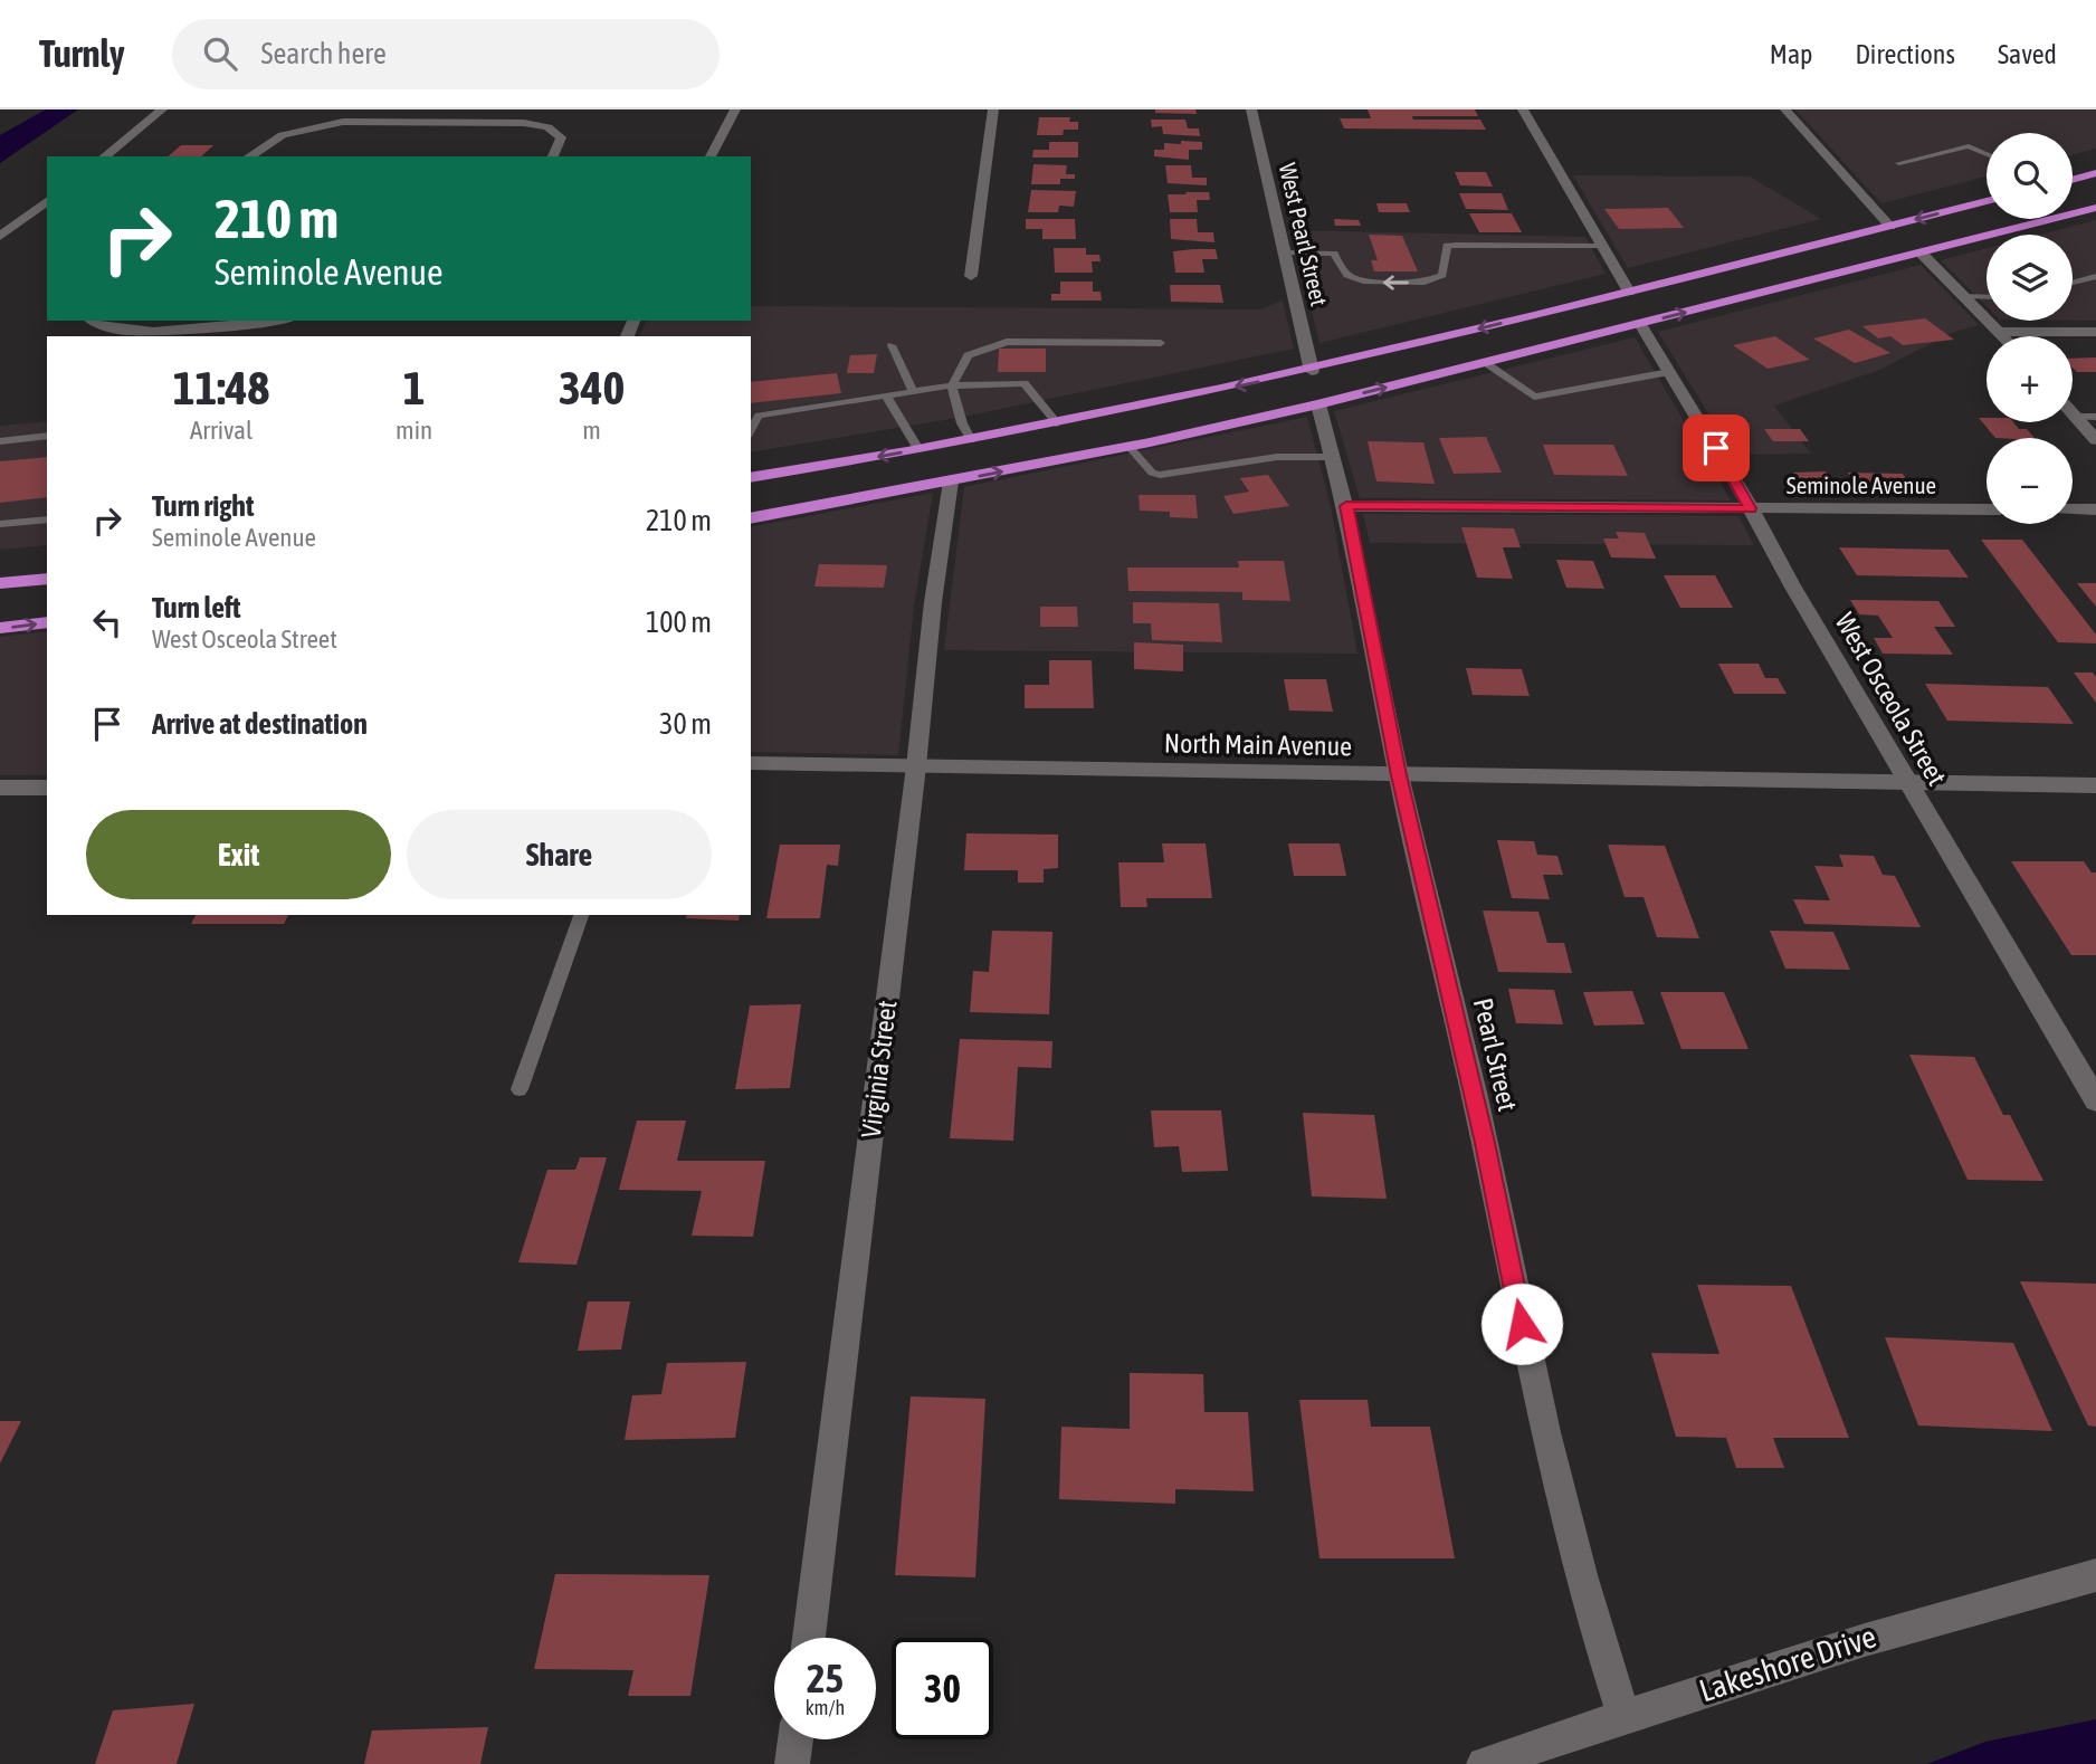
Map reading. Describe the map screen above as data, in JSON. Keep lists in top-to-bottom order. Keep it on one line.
{"streets":{"street":["West Pearl Street","Seminole Avenue","West Osceola Street","North Main Avenue","Pearl Street","Virginia Street","Lakeshore Drive"]},"crossings":[["Seminole Avenue","West Osceola Street"],["Seminole Avenue","Pearl Street"],["West Osceola Street","North Main Avenue"],["North Main Avenue","Pearl Street"],["North Main Avenue","Virginia Street"],["Pearl Street","Lakeshore Drive"]],"page":{"header":"Turnly","search":"Search here","nav":["Map","Directions","Saved"],"map_buttons":["+","−"],"turn":["210 m","Seminole Avenue"],"eta":["11:48","Arrival","1","min","340","m"],"list":[{"name":"Turn right","note":"Seminole Avenue","value":"210 m"},{"name":"Turn left","note":"West Osceola Street","value":"100 m"},{"name":"Arrive at destination","value":"30 m"}],"buttons":["Exit","Share"],"speed":"25 km/h","limit":"30"}}
